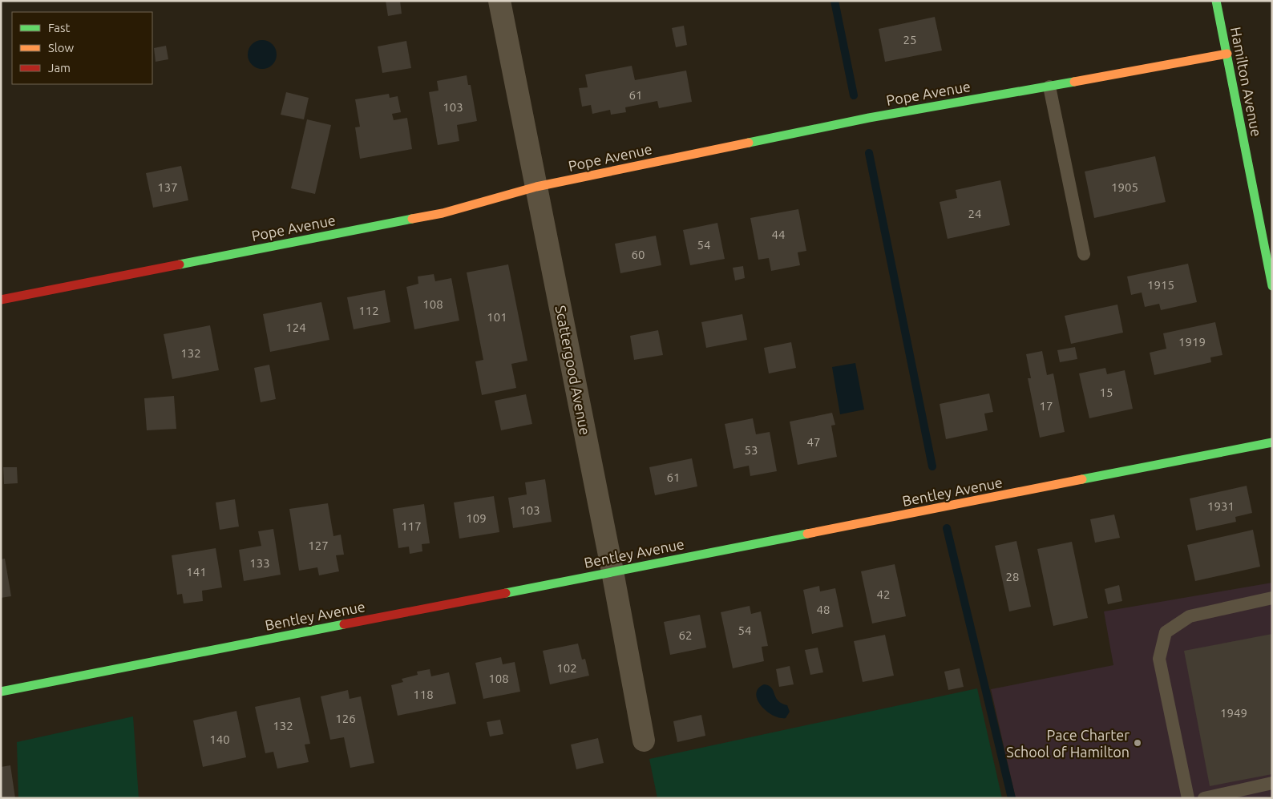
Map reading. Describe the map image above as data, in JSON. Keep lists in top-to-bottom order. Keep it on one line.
{"streets":{"street":["Hamilton Avenue","Pope Avenue","Scattergood Avenue","Bentley Avenue"]},"crossings":[["Hamilton Avenue","Pope Avenue"],["Pope Avenue","Scattergood Avenue"],["Scattergood Avenue","Bentley Avenue"]],"places":["Pace Charter School of Hamilton"],"house_numbers":["25","61","103","137","1905","24","44","54","60","1915","108","112","101","124","1919","132","15","17","47","53","61","1931","103","109","117","127","133","141","28","42","48","54","62","102","108","118","1949","126","132","140"],"legend":["Fast","Slow","Jam"]}
